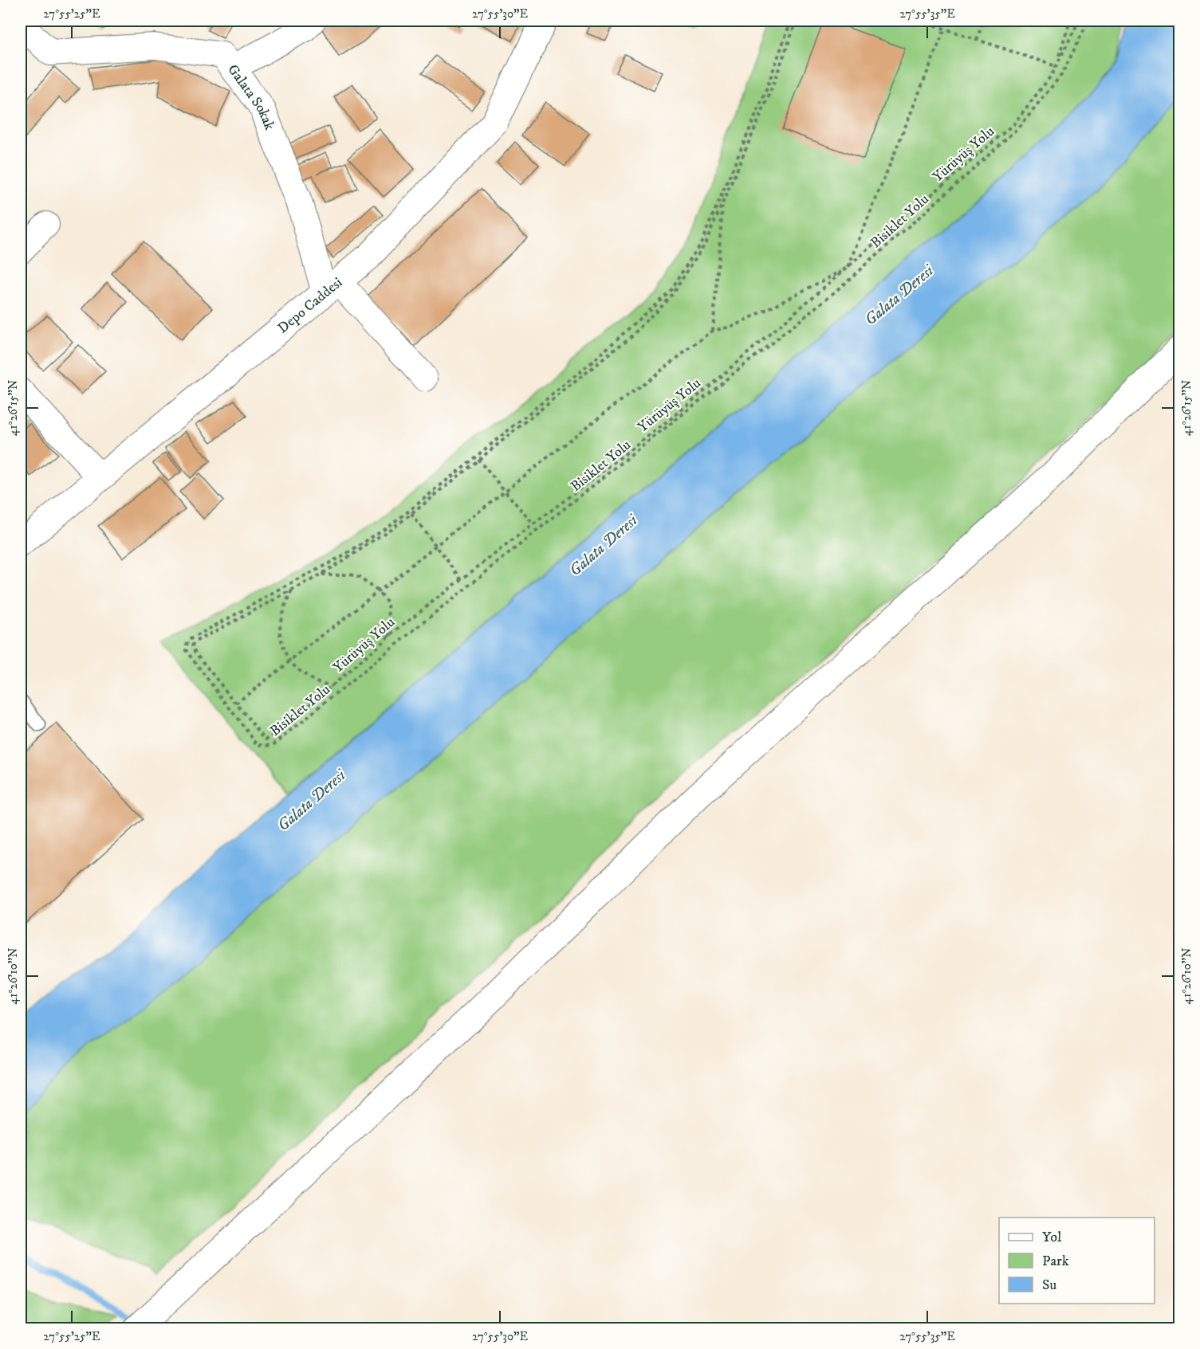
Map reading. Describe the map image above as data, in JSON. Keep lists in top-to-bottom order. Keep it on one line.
{"streets":{"street":["Galata Sokak","Depo Caddesi"],"path":["Yürüyüş Yolu","Bisiklet Yolu"]},"crossings":[["Galata Sokak","Depo Caddesi"]],"water":["Galata Deresi"],"legend":["Yol","Park","Su"],"coordinates":["27°55'25\"E","27°55'30\"E","27°55'35\"E","41°26'15\"N","41°26'10\"N"]}
